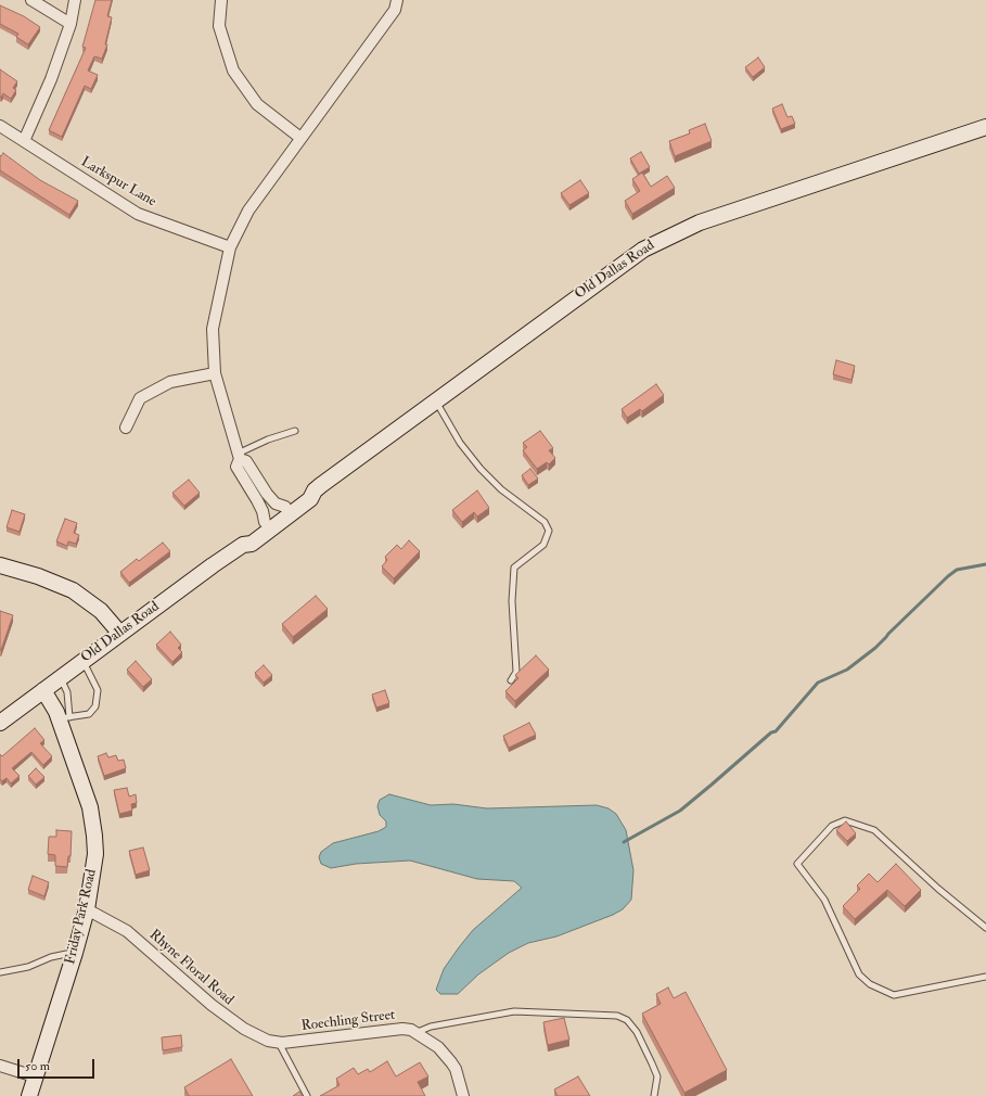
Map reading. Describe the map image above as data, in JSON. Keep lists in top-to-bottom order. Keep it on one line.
{"streets":{"main road":["Old Dallas Road","Friday Park Road"],"street":["Larkspur Lane","Rhyne Floral Road","Roechling Street"]},"crossings":[["Old Dallas Road","Friday Park Road"],["Friday Park Road","Rhyne Floral Road"],["Rhyne Floral Road","Roechling Street"]],"scale_bar":"50 m"}
